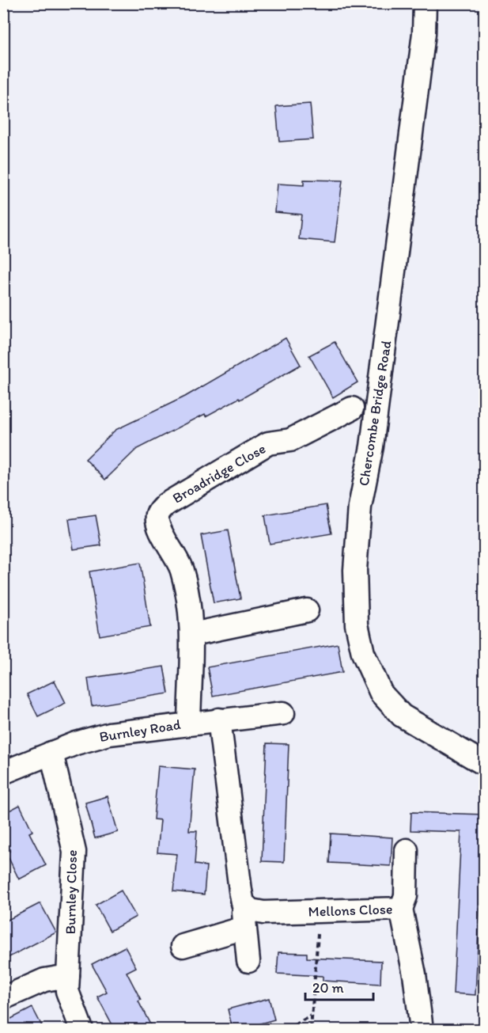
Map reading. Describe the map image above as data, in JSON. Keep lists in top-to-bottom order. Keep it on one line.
{"streets":{"street":["Chercombe Bridge Road","Broadridge Close","Burnley Road","Burnley Close","Mellons Close"]},"crossings":[["Broadridge Close","Burnley Road"],["Burnley Road","Burnley Close"]],"scale_bar":"20 m"}
